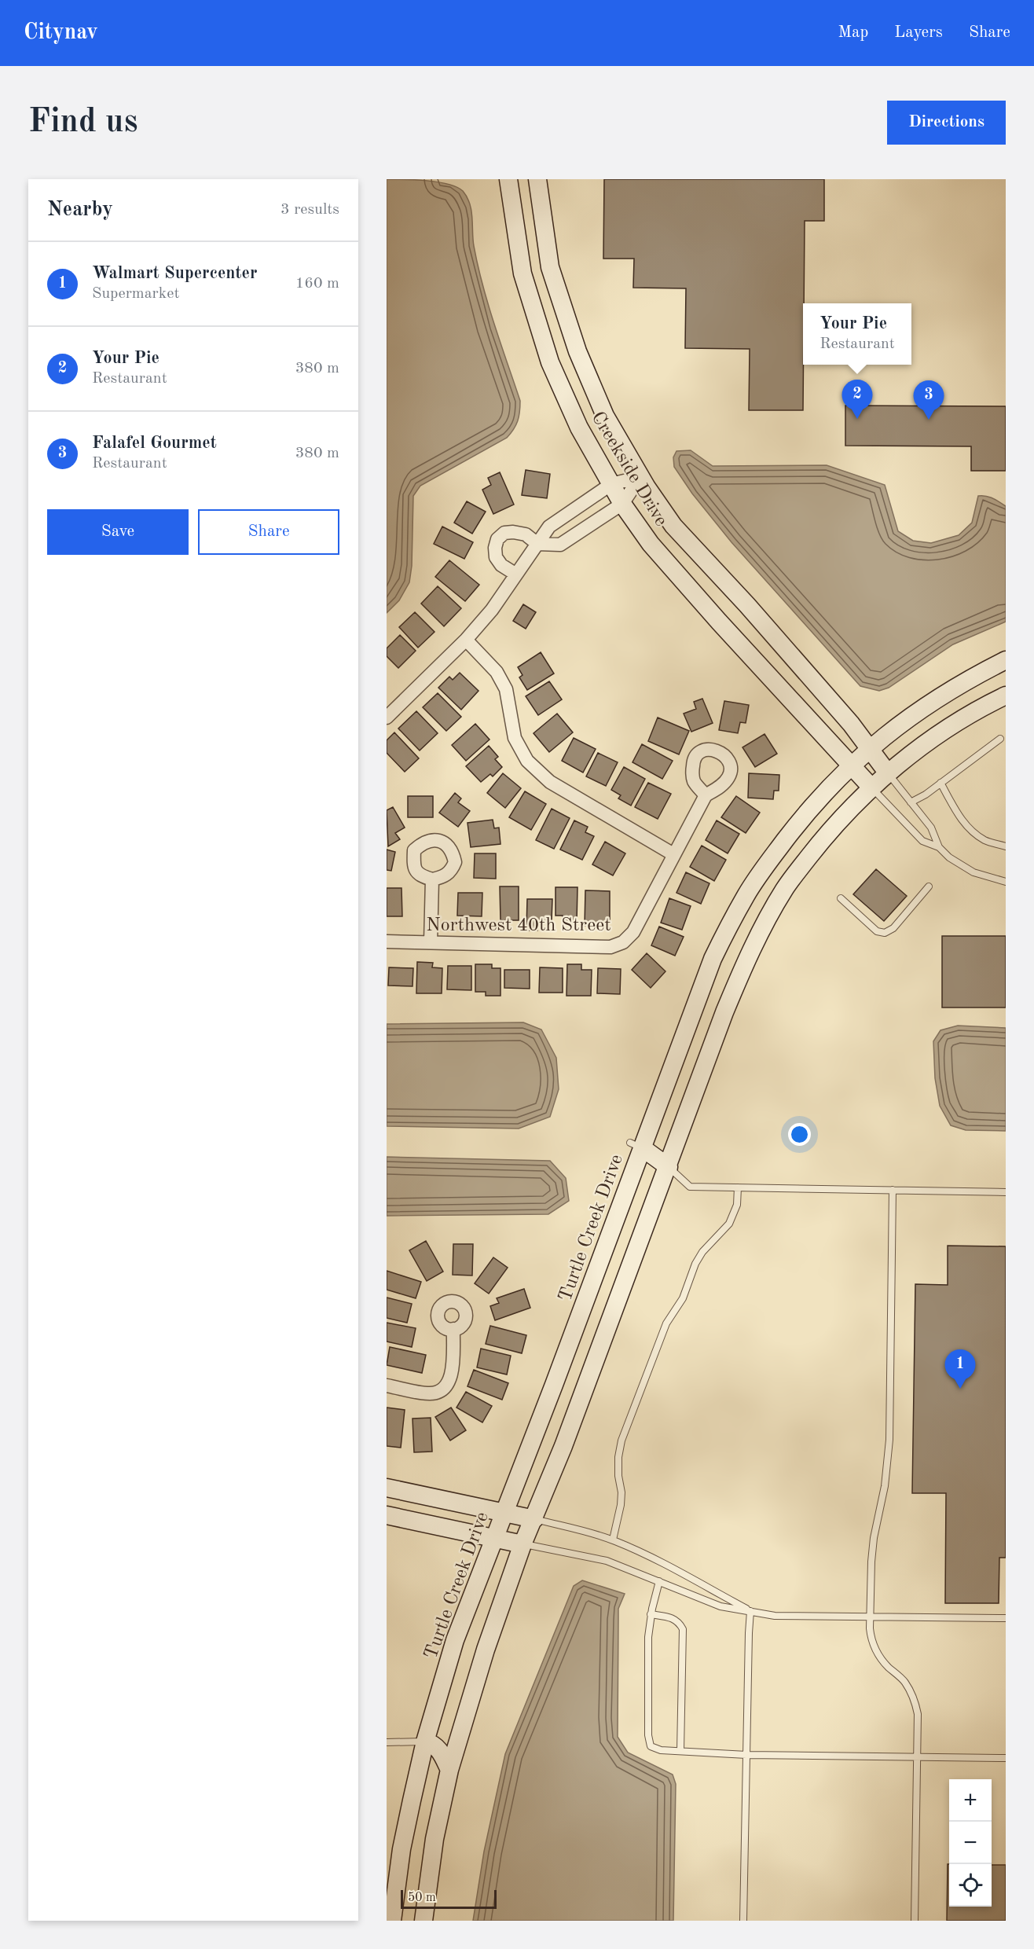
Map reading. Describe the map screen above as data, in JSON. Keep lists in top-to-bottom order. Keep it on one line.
{"streets":{"street":["Creekside Drive","Northwest 40th Street","Turtle Creek Drive"]},"crossings":[["Creekside Drive","Turtle Creek Drive"]],"scale_bar":"50 m","page":{"header":"Citynav","nav":["Map","Layers","Share"],"buttons":["Directions",["Save","Share"]],"title":"Find us","heading":["Nearby","3 results"],"list":[{"mark":"1","name":"Walmart Supercenter","note":"Supermarket","value":"160 m"},{"mark":"2","name":"Your Pie","note":"Restaurant","value":"380 m"},{"mark":"3","name":"Falafel Gourmet","note":"Restaurant","value":"380 m"}],"popup":["Your Pie","Restaurant"],"pins":["2","3","1"],"map_buttons":["+","−"],"scale":"50 m"}}
